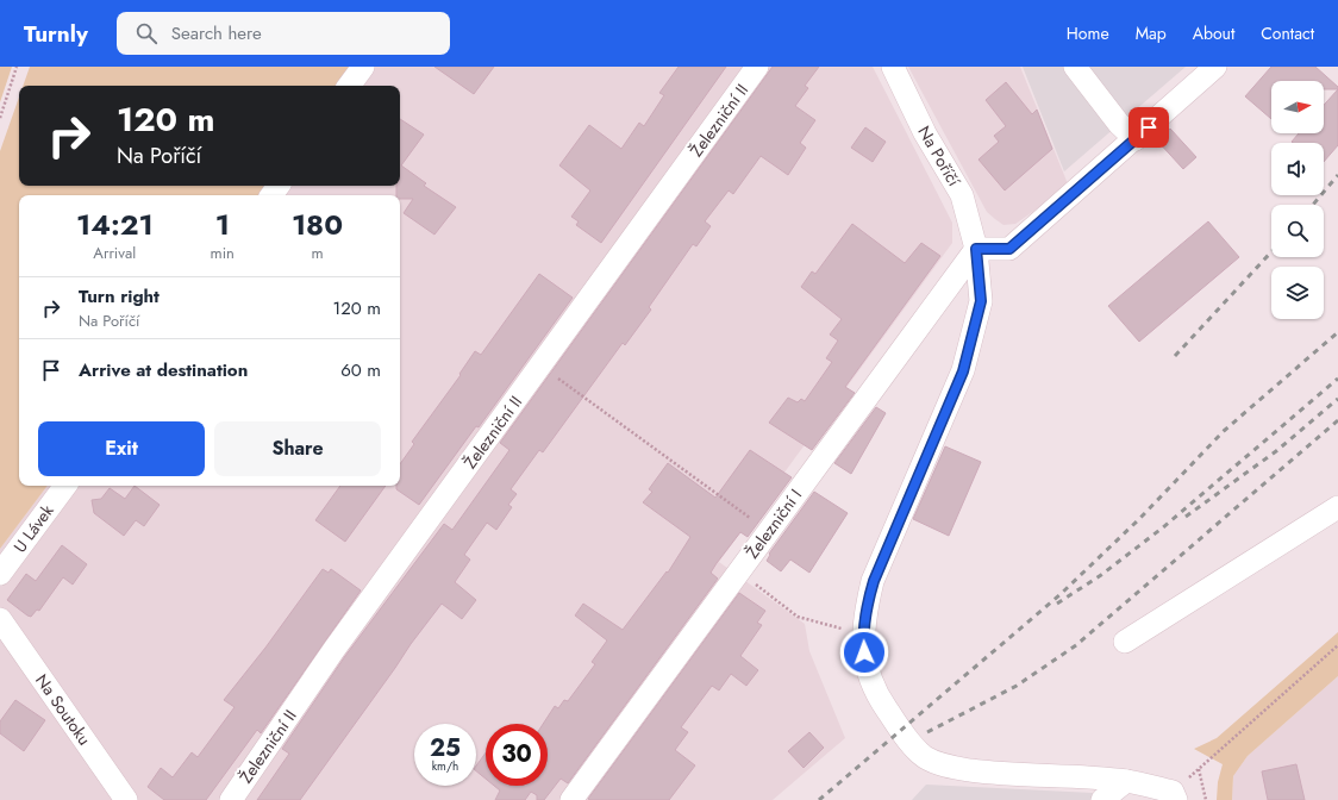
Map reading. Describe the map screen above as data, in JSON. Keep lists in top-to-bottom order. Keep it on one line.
{"streets":{"street":["Železniční II","Na Poříčí","Železniční I","U Lávek","Na Soutoku"]},"crossings":[["Na Poříčí","Železniční I"]],"north":"right","page":{"header":"Turnly","search":"Search here","nav":["Home","Map","About","Contact"],"turn":["120 m","Na Poříčí"],"eta":["14:21","Arrival","1","min","180","m"],"list":[{"name":"Turn right","note":"Na Poříčí","value":"120 m"},{"name":"Arrive at destination","value":"60 m"}],"buttons":["Exit","Share"],"speed":"25 km/h","limit":"30"}}
